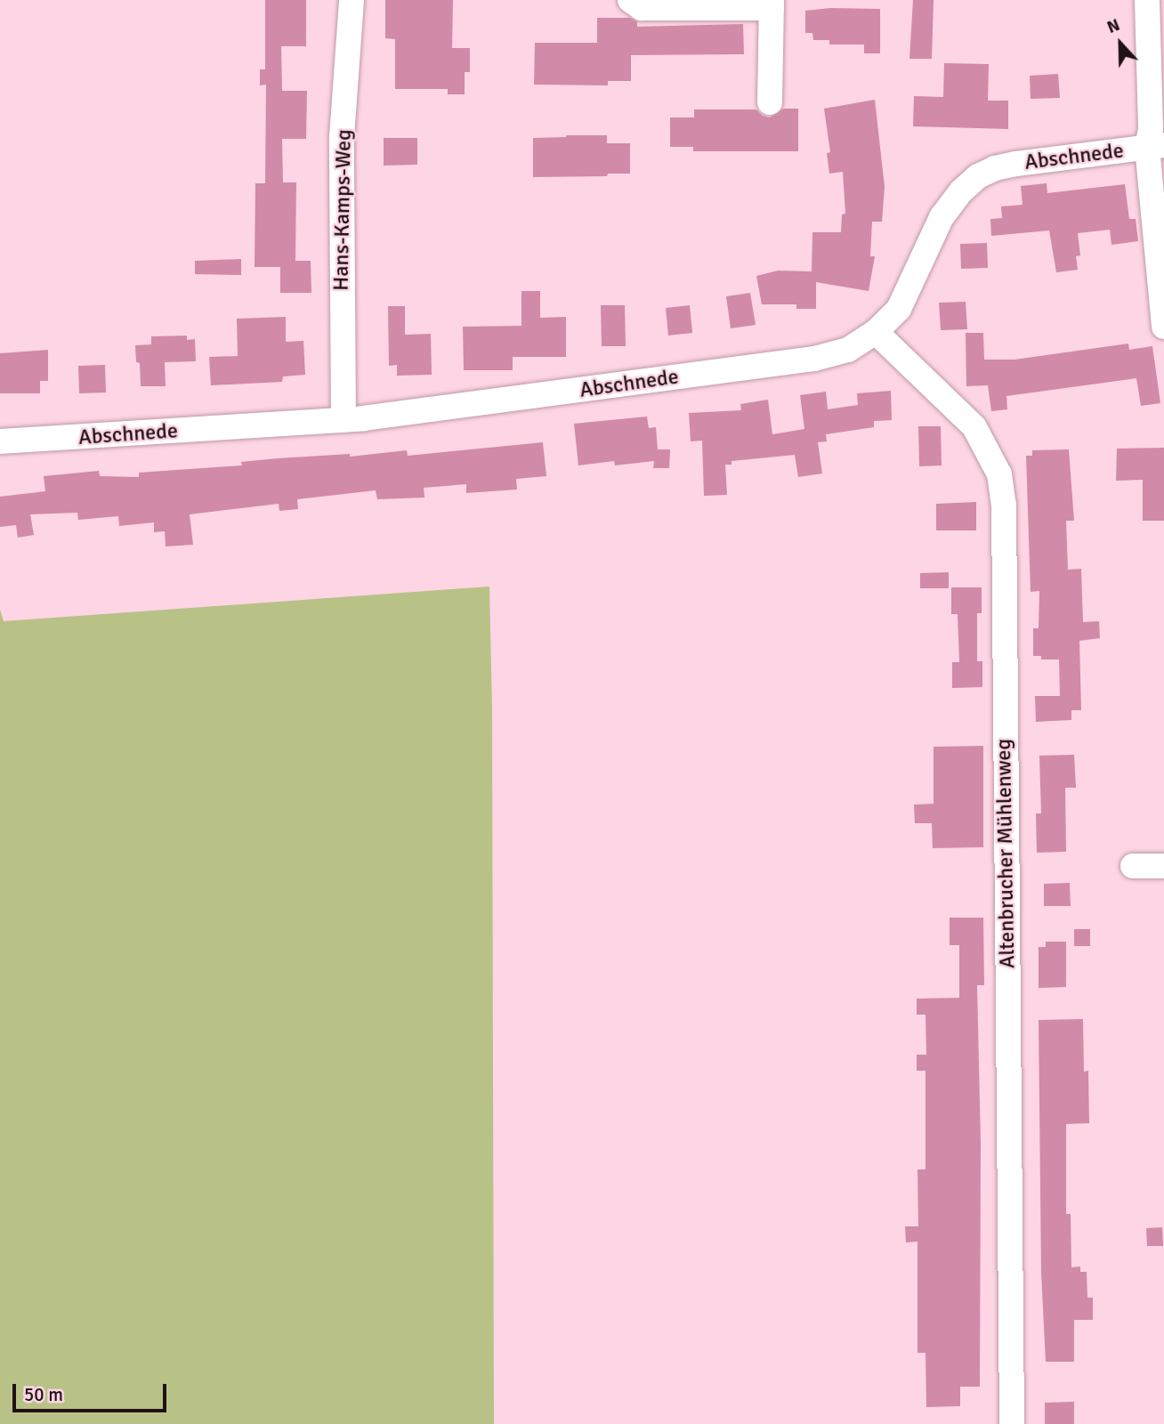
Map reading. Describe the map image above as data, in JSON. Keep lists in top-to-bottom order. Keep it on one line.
{"streets":{"street":["Abschnede","Hans-Kamps-Weg","Altenbrucher Mühlenweg"]},"crossings":[["Abschnede","Hans-Kamps-Weg"],["Abschnede","Altenbrucher Mühlenweg"]],"scale_bar":"50 m","north":"top"}
